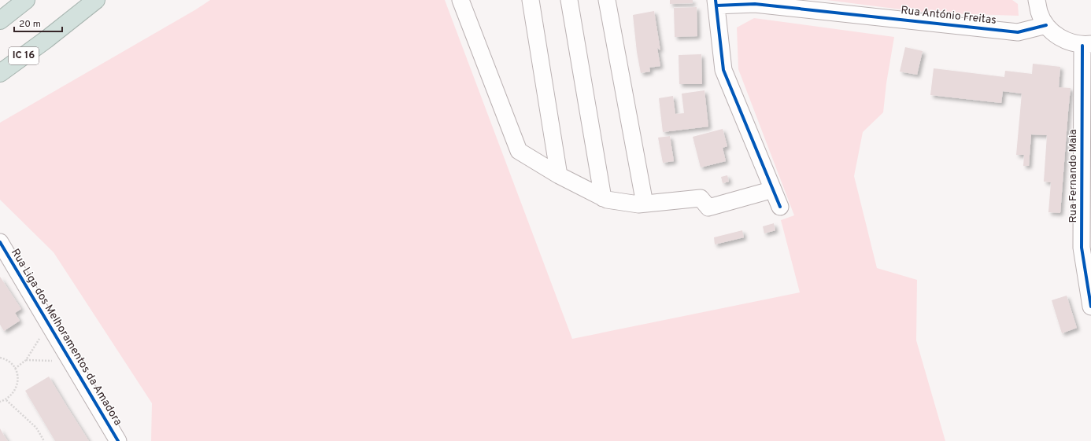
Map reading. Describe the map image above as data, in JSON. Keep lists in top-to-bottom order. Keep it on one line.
{"streets":{"highway":["IC 16"],"street":["Rua António Freitas","Rua Fernando Maia","Rua Liga dos Melhoramentos da Amadora"]},"scale_bar":"20 m"}
